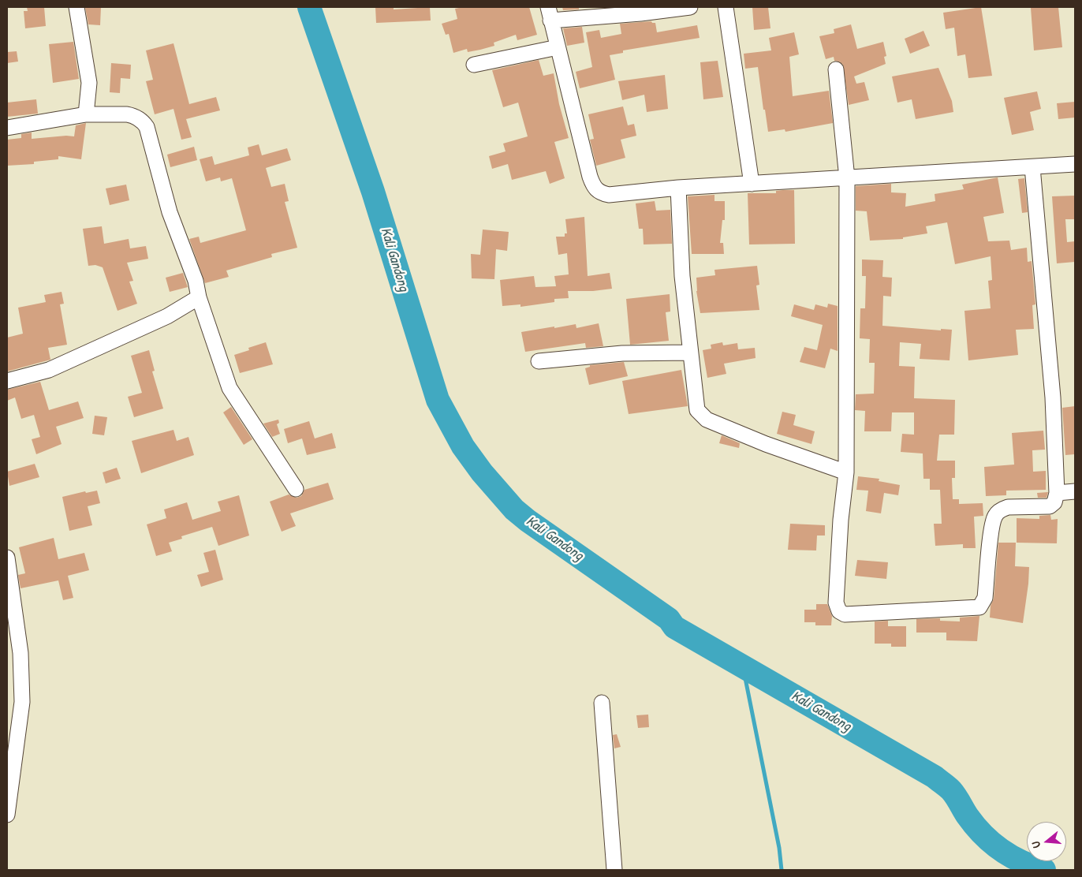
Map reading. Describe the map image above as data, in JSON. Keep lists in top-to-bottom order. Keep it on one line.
{"water":["Kali Gandong"],"north":"left"}
